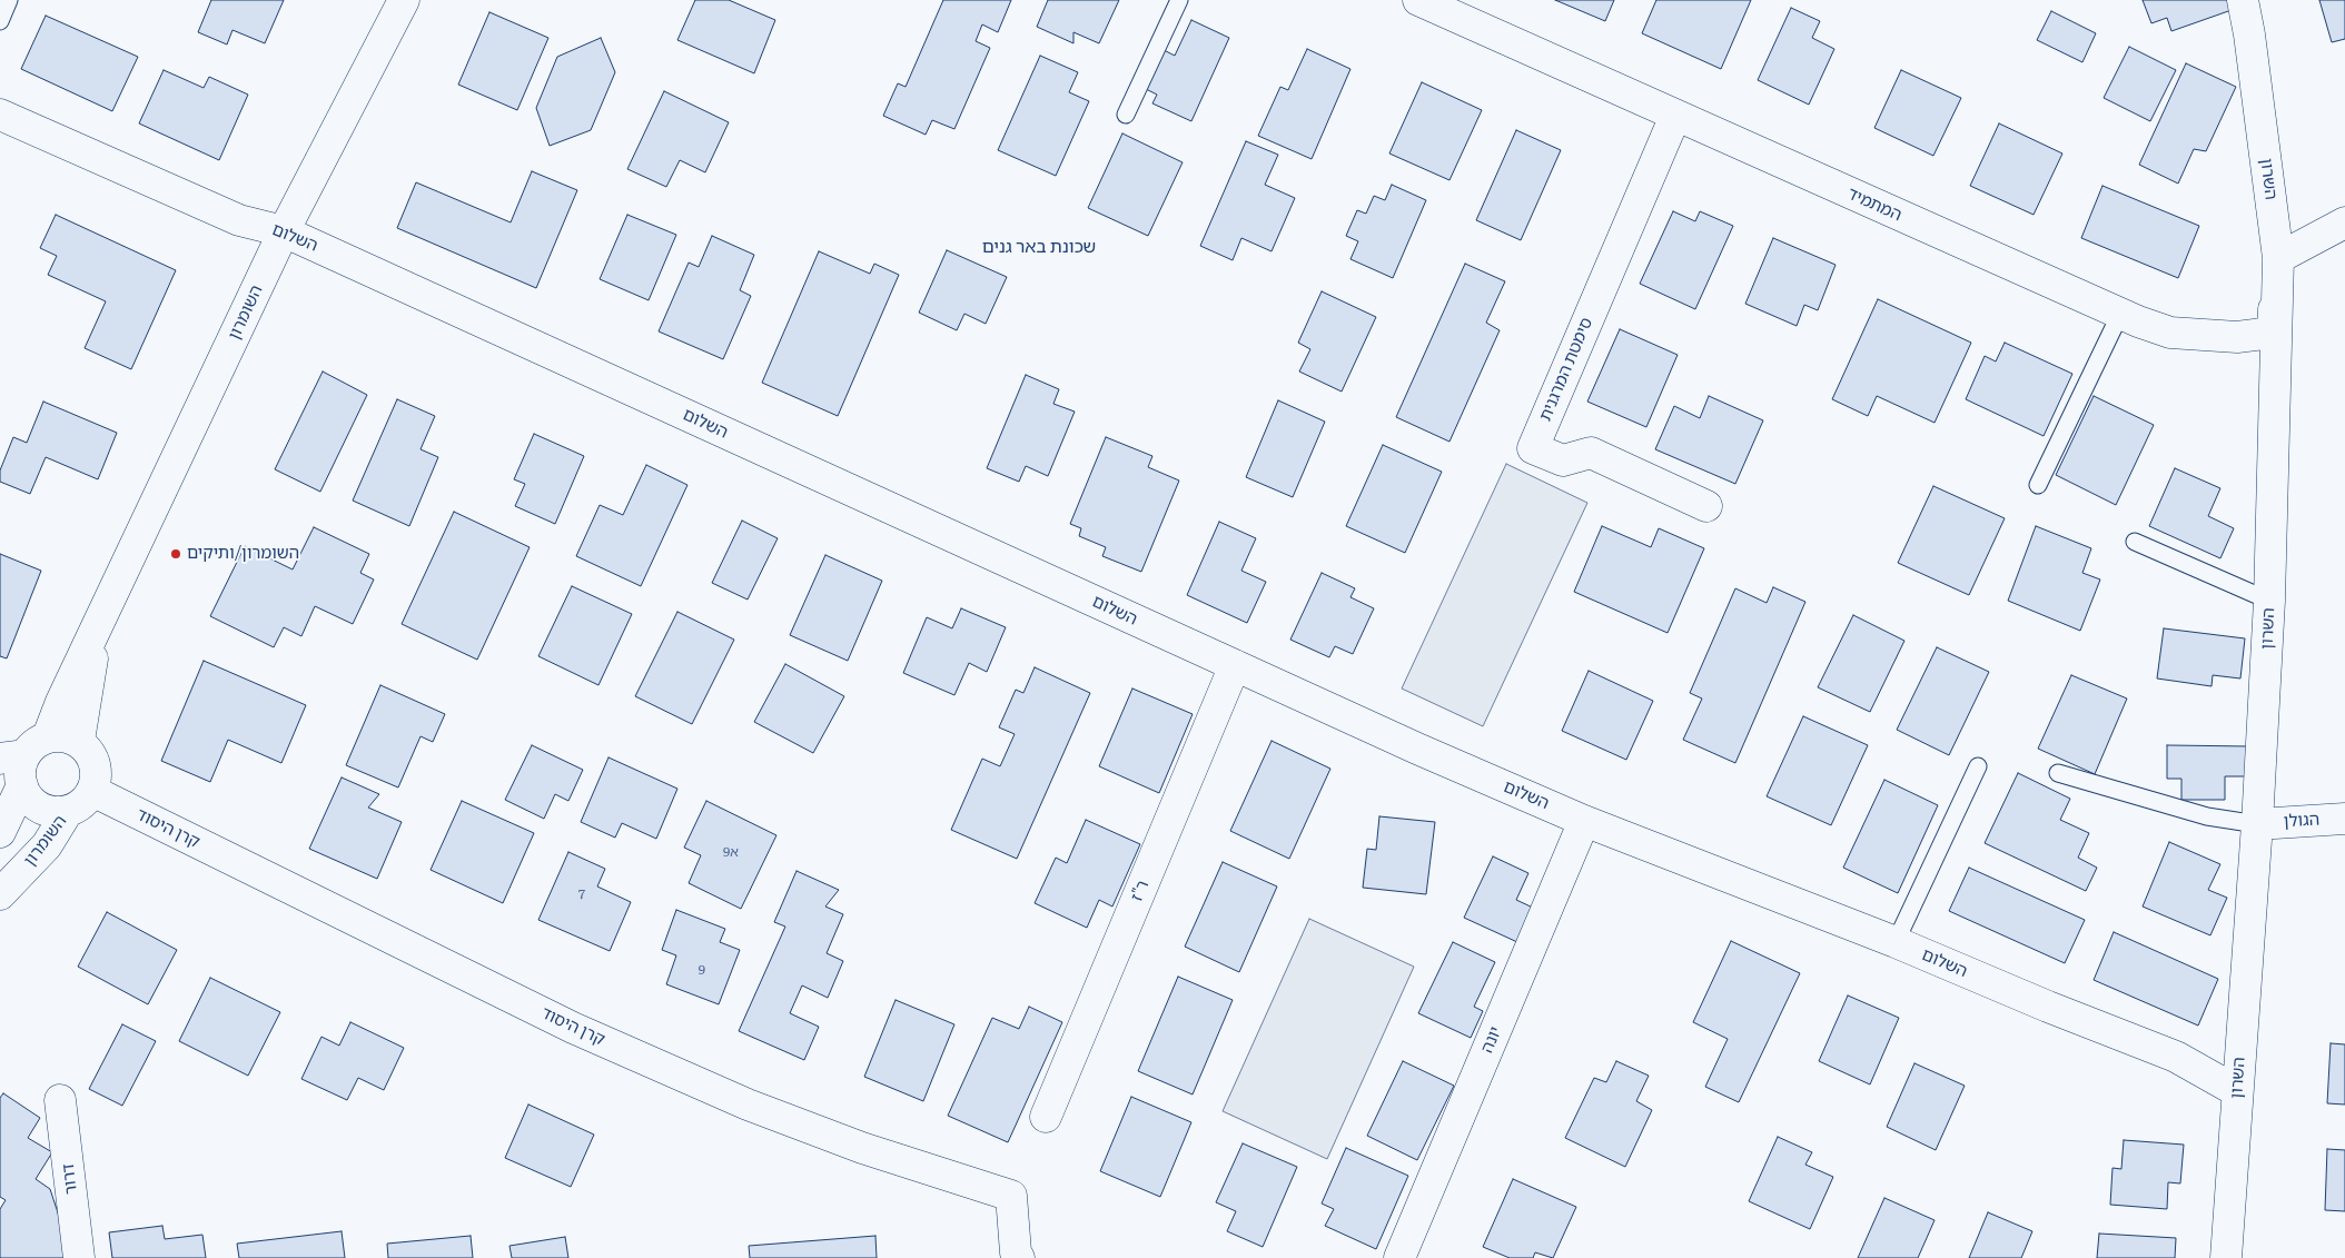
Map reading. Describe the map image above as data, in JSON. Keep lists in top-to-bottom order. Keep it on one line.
{"streets":{"street":["השרון","המתמיד","השלום","השומרון","סימטת המרגנית","הגולן","קרן היסוד","ר\"ז","יונה","דרור"]},"crossings":[["השרון","המתמיד"],["השרון","השלום"],["השרון","הגולן"],["המתמיד","סימטת המרגנית"],["השלום","השומרון"],["השלום","ר\"ז"],["השלום","יונה"],["השומרון","קרן היסוד"]],"districts":["שכונת באר גנים"],"places":["השומרון/ותיקים"],"house_numbers":["9א","7","9"]}
